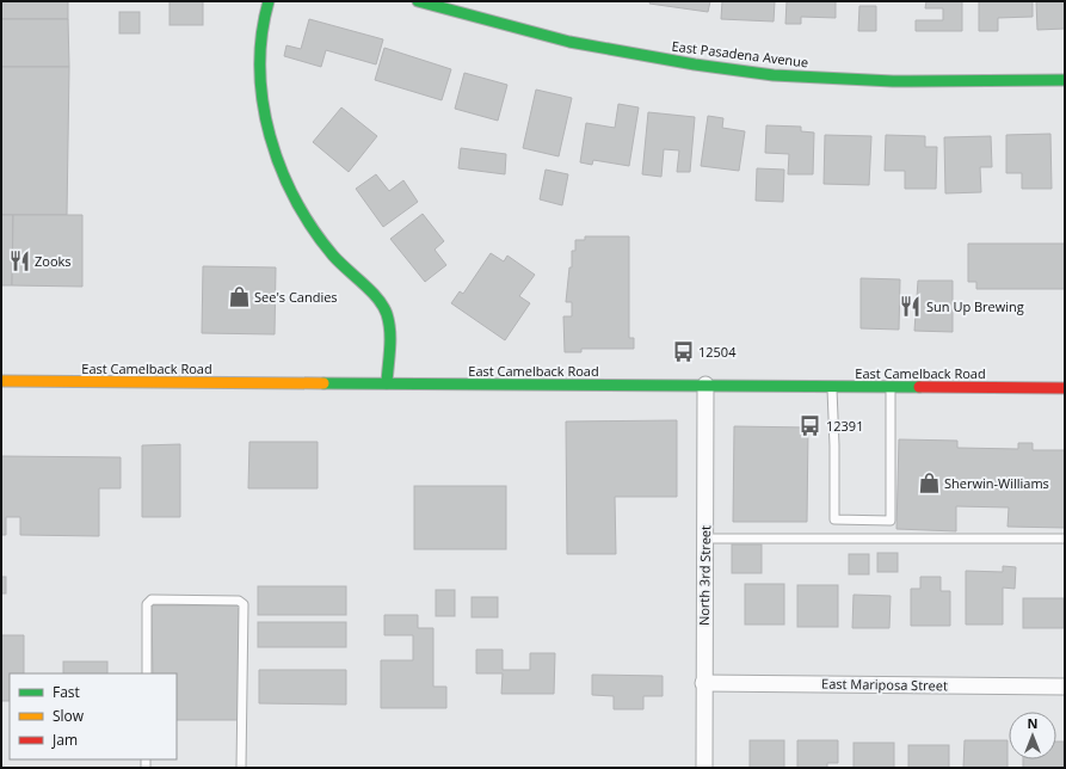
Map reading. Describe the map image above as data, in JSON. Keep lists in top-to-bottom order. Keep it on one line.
{"streets":{"street":["East Pasadena Avenue","East Camelback Road","North 3rd Street","East Mariposa Street"]},"crossings":[["East Camelback Road","North 3rd Street"],["North 3rd Street","East Mariposa Street"]],"places":{"restaurant":["Zooks","Sun Up Brewing"],"shop":["See's Candies","Sherwin-Williams"],"bus stop":["12504","12391"]},"legend":["Fast","Slow","Jam"],"north":"top"}
